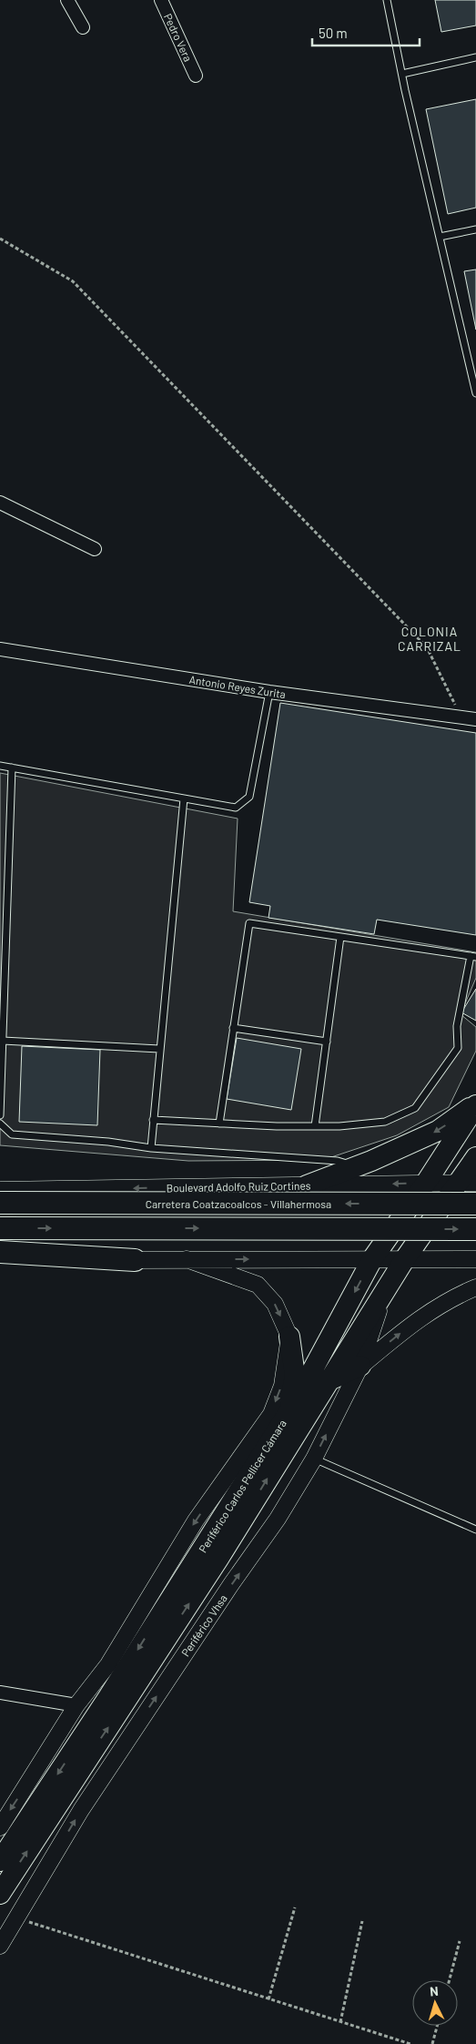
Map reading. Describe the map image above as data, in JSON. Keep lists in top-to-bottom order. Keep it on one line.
{"streets":{"highway":["Carretera Coatzacoalcos - Villahermosa"],"main road":["Periférico Carlos Pellicer Cámara"],"street":["Pedro Vera","Antonio Reyes Zurita","Boulevard Adolfo Ruiz Cortines","Periférico Vhsa"]},"crossings":[["Boulevard Adolfo Ruiz Cortines","Periférico Carlos Pellicer Cámara"],["Periférico Carlos Pellicer Cámara","Periférico Vhsa"]],"districts":["COLONIA CARRIZAL"],"scale_bar":"50 m","north":"top"}
